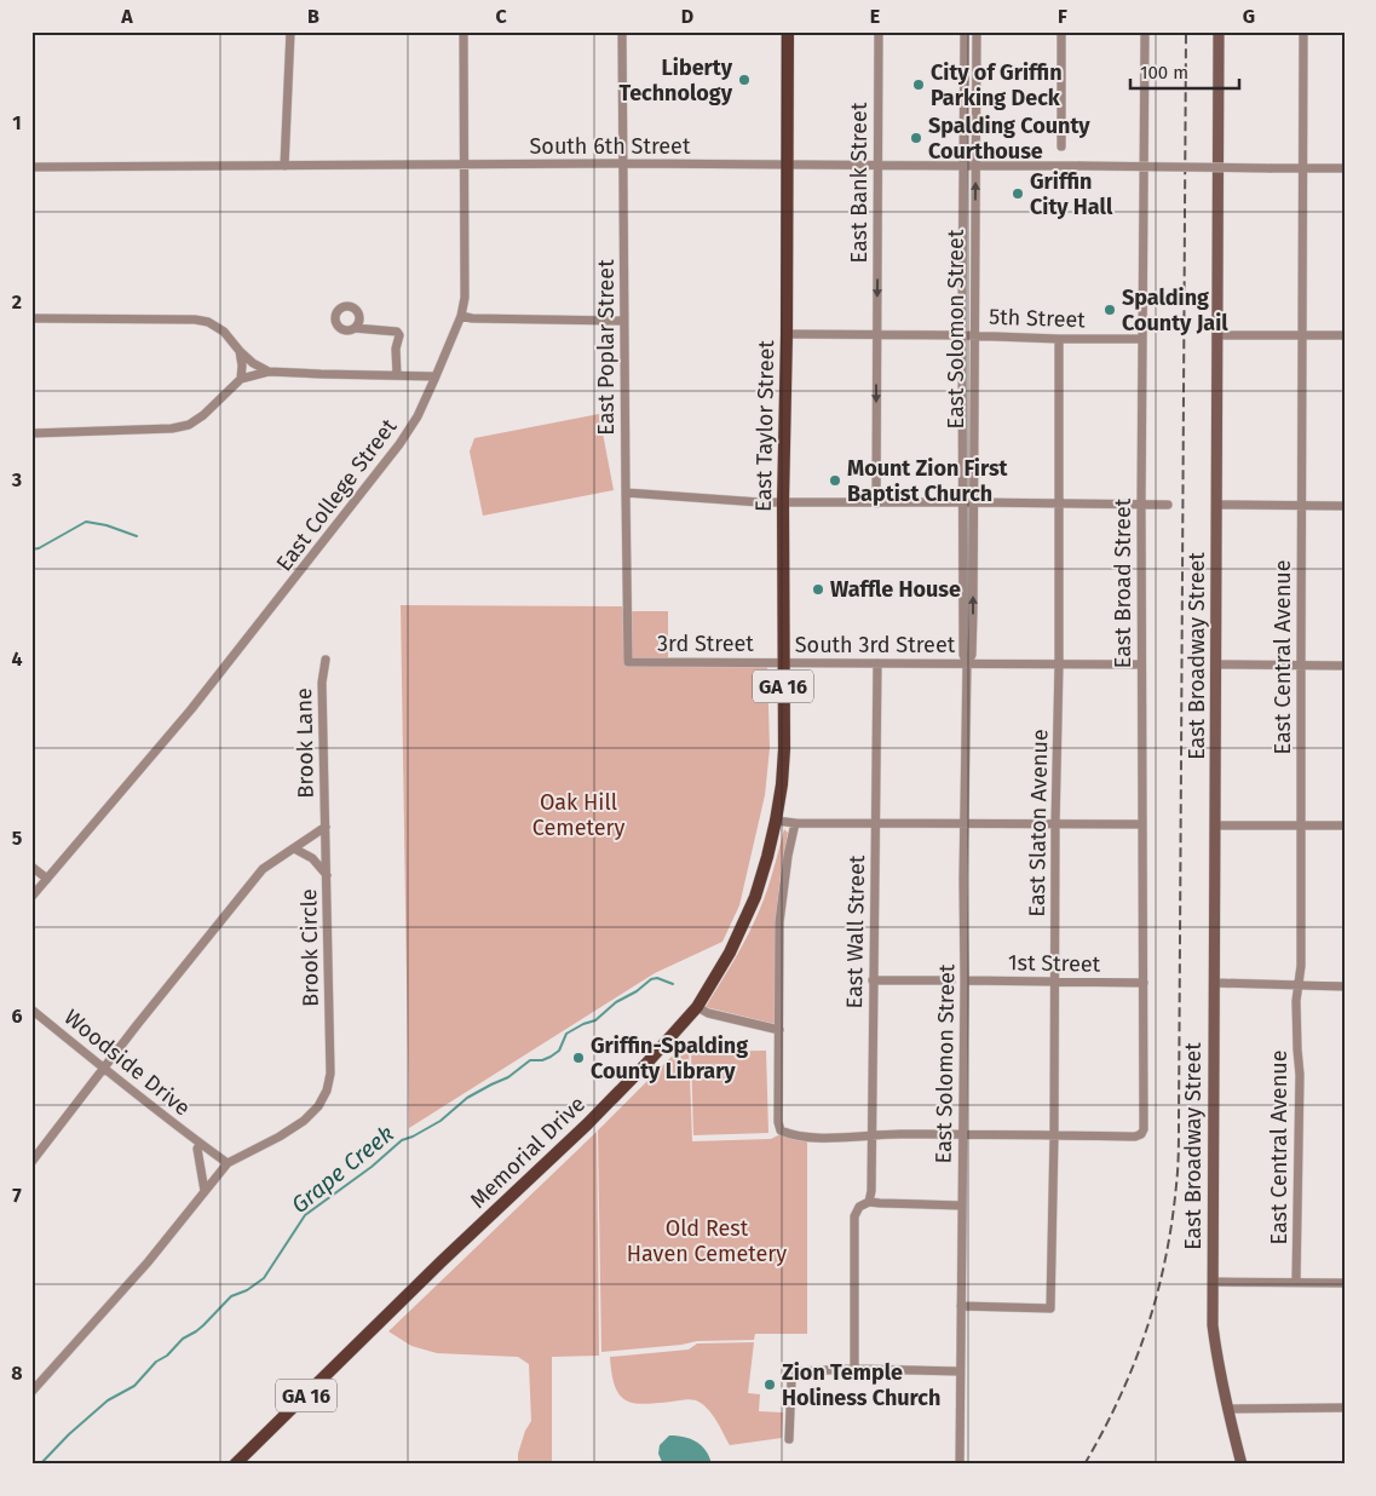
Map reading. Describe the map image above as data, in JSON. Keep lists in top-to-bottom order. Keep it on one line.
{"streets":{"main road":["East Taylor Street","East Broadway Street","GA 16","Memorial Drive"],"street":["South 6th Street","East Bank Street","5th Street","East Solomon Street","East Poplar Street","East College Street","East Broad Street","3rd Street","South 3rd Street","East Central Avenue","Brook Lane","East Slaton Avenue","East Wall Street","Brook Circle","1st Street","Woodside Drive"]},"crossings":[["South 6th Street","East Bank Street"],["South 6th Street","East Solomon Street"],["South 6th Street","East Poplar Street"],["South 6th Street","East Taylor Street"],["South 6th Street","East College Street"],["South 6th Street","East Central Avenue"],["East Bank Street","5th Street"],["5th Street","East Solomon Street"],["5th Street","East Taylor Street"],["5th Street","East Broad Street"],["5th Street","East Slaton Avenue"],["East Solomon Street","South 3rd Street"],["East Solomon Street","East Slaton Avenue"],["East Solomon Street","1st Street"],["East Poplar Street","3rd Street"],["East Taylor Street","3rd Street"],["East Taylor Street","South 3rd Street"],["East Taylor Street","Memorial Drive"],["East Broad Street","South 3rd Street"],["East Broad Street","East Slaton Avenue"],["East Broad Street","1st Street"],["3rd Street","South 3rd Street"],["South 3rd Street","East Slaton Avenue"],["South 3rd Street","East Wall Street"],["Brook Lane","Brook Circle"],["East Slaton Avenue","1st Street"],["Brook Circle","Woodside Drive"]],"one_way":["East Bank Street"],"water":["Grape Creek"],"parks":["Oak Hill Cemetery","Old Rest Haven Cemetery"],"places":["Liberty Technology","City of Griffin Parking Deck","Spalding County Courthouse","Griffin City Hall","Spalding County Jail","Mount Zion First Baptist Church","Waffle House","Griffin-Spalding County Library","Zion Temple Holiness Church"],"scale_bar":"100 m","grid":{"columns":["A","B","C","D","E","F","G"],"rows":["1","2","3","4","5","6","7","8"]}}
